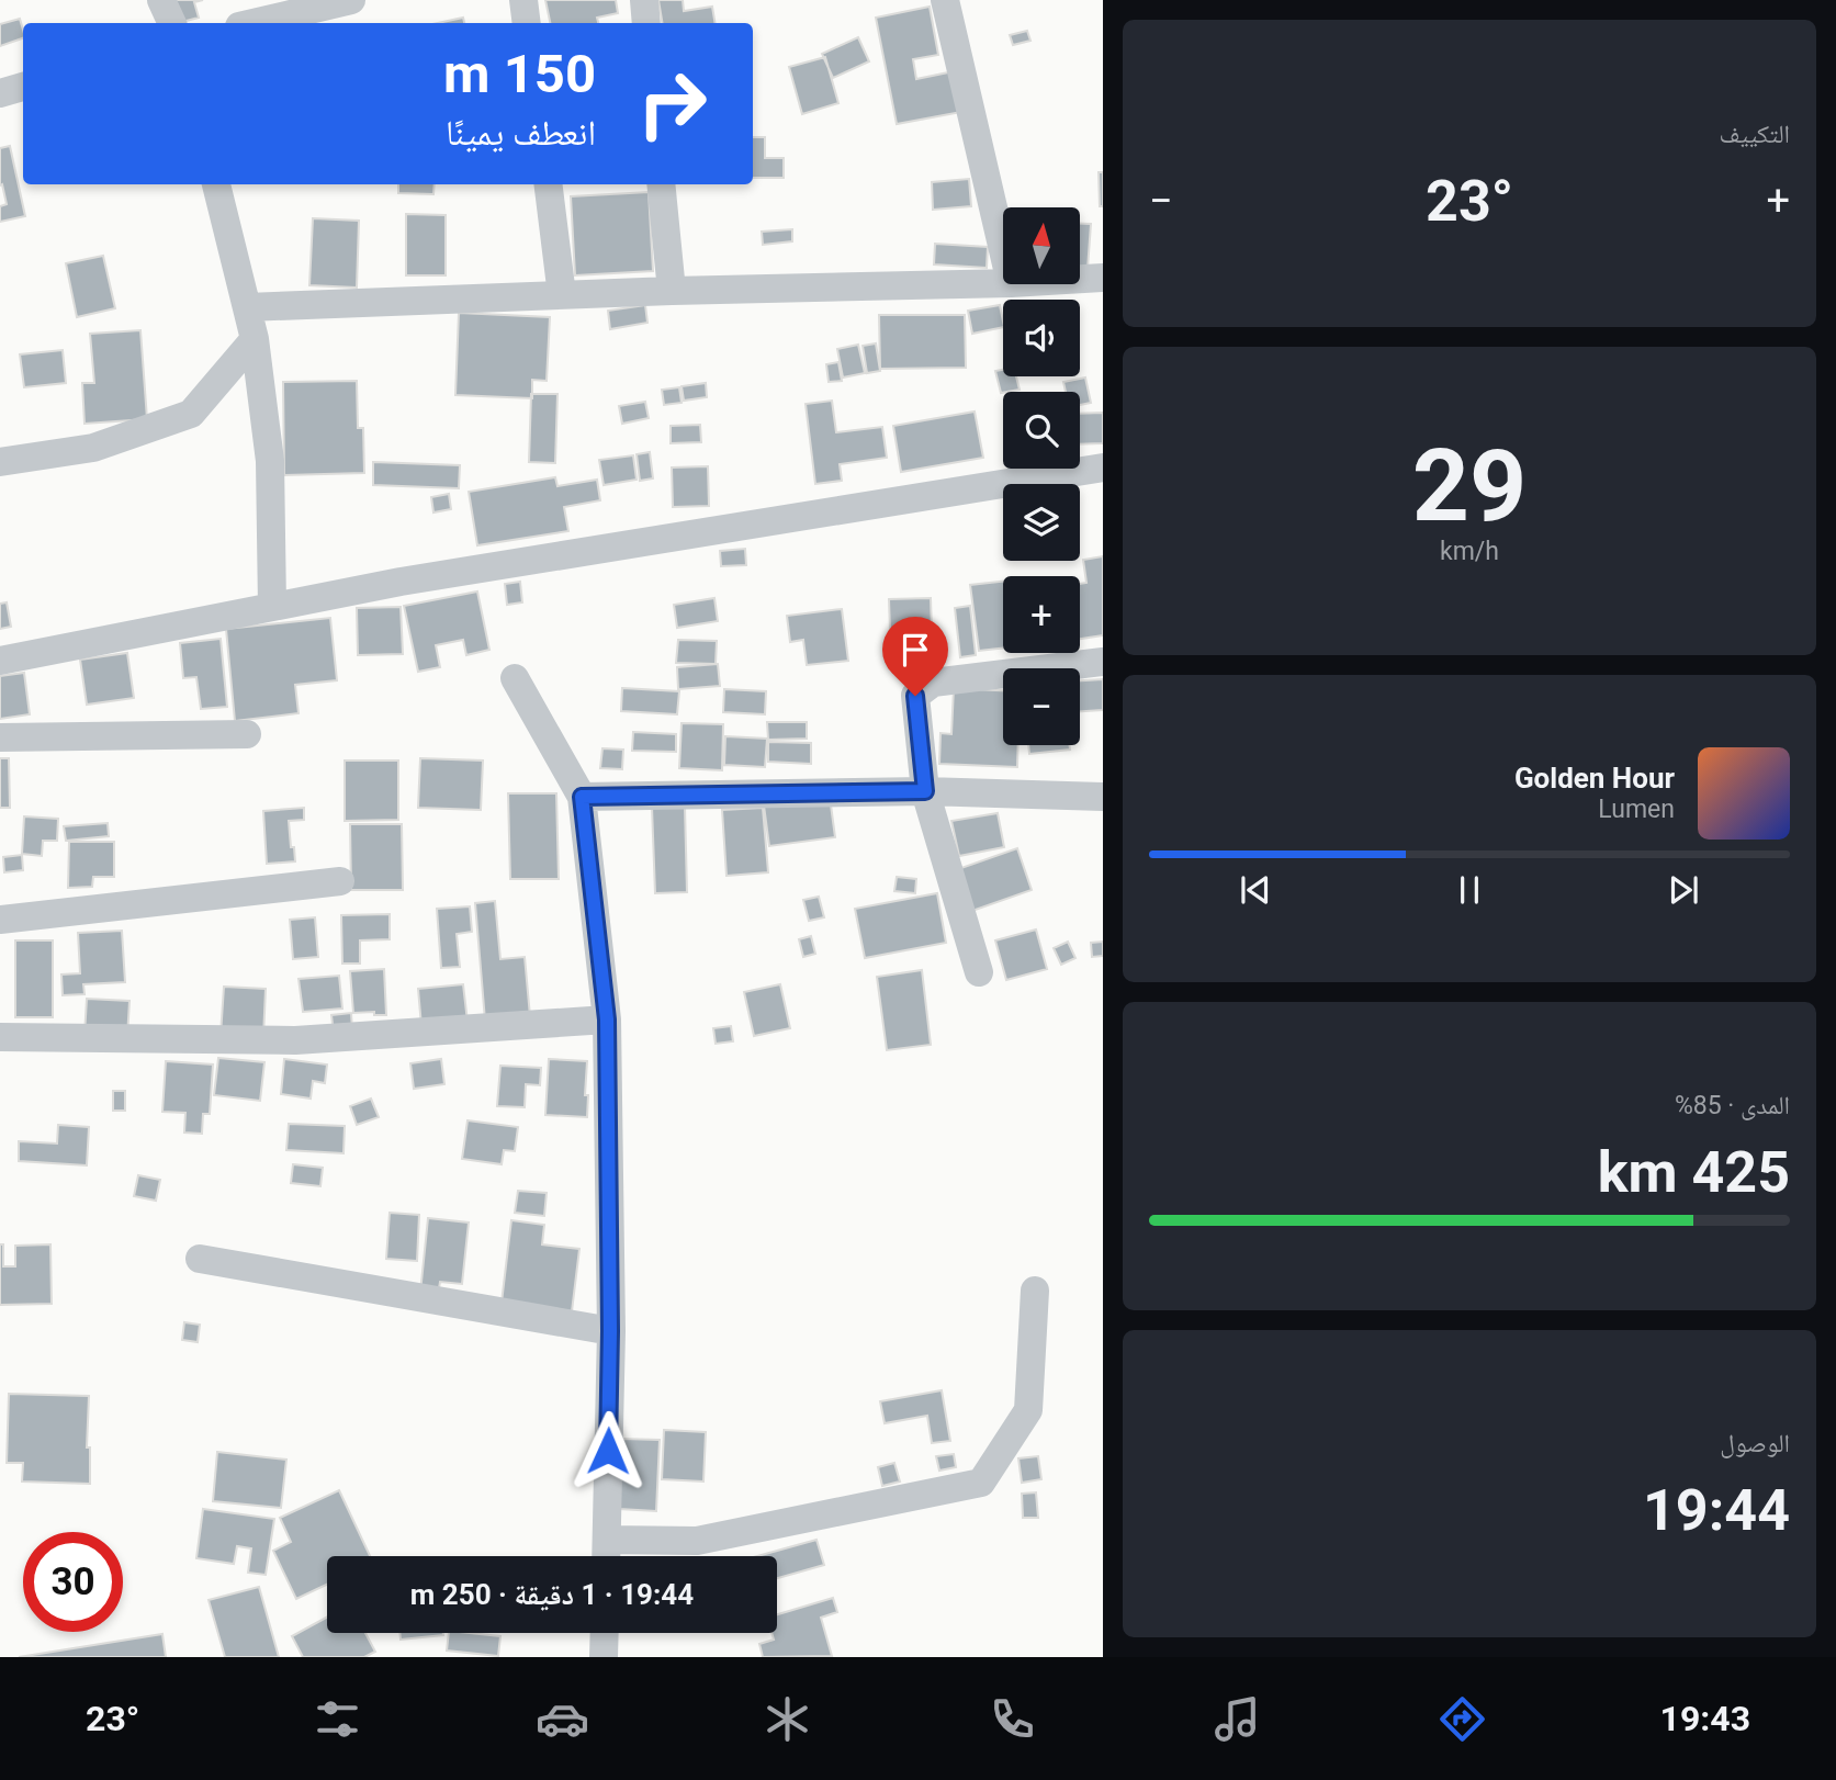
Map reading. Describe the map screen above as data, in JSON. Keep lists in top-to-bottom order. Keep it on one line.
{"north":"top","page":{"tile":["التكييف",["29","km/h"],["المدى · 85%","425 km"],["الوصول","19:44"]],"turn":["150 m","انعطف يمينًا"],"heat":["−","23°","+"],"map_buttons":["+","−"],"song":["Golden Hour","Lumen"],"limit":"30","trip":"19:44 · 1 دقيقة · 250 m","tabs":["19:43","23°"]}}
